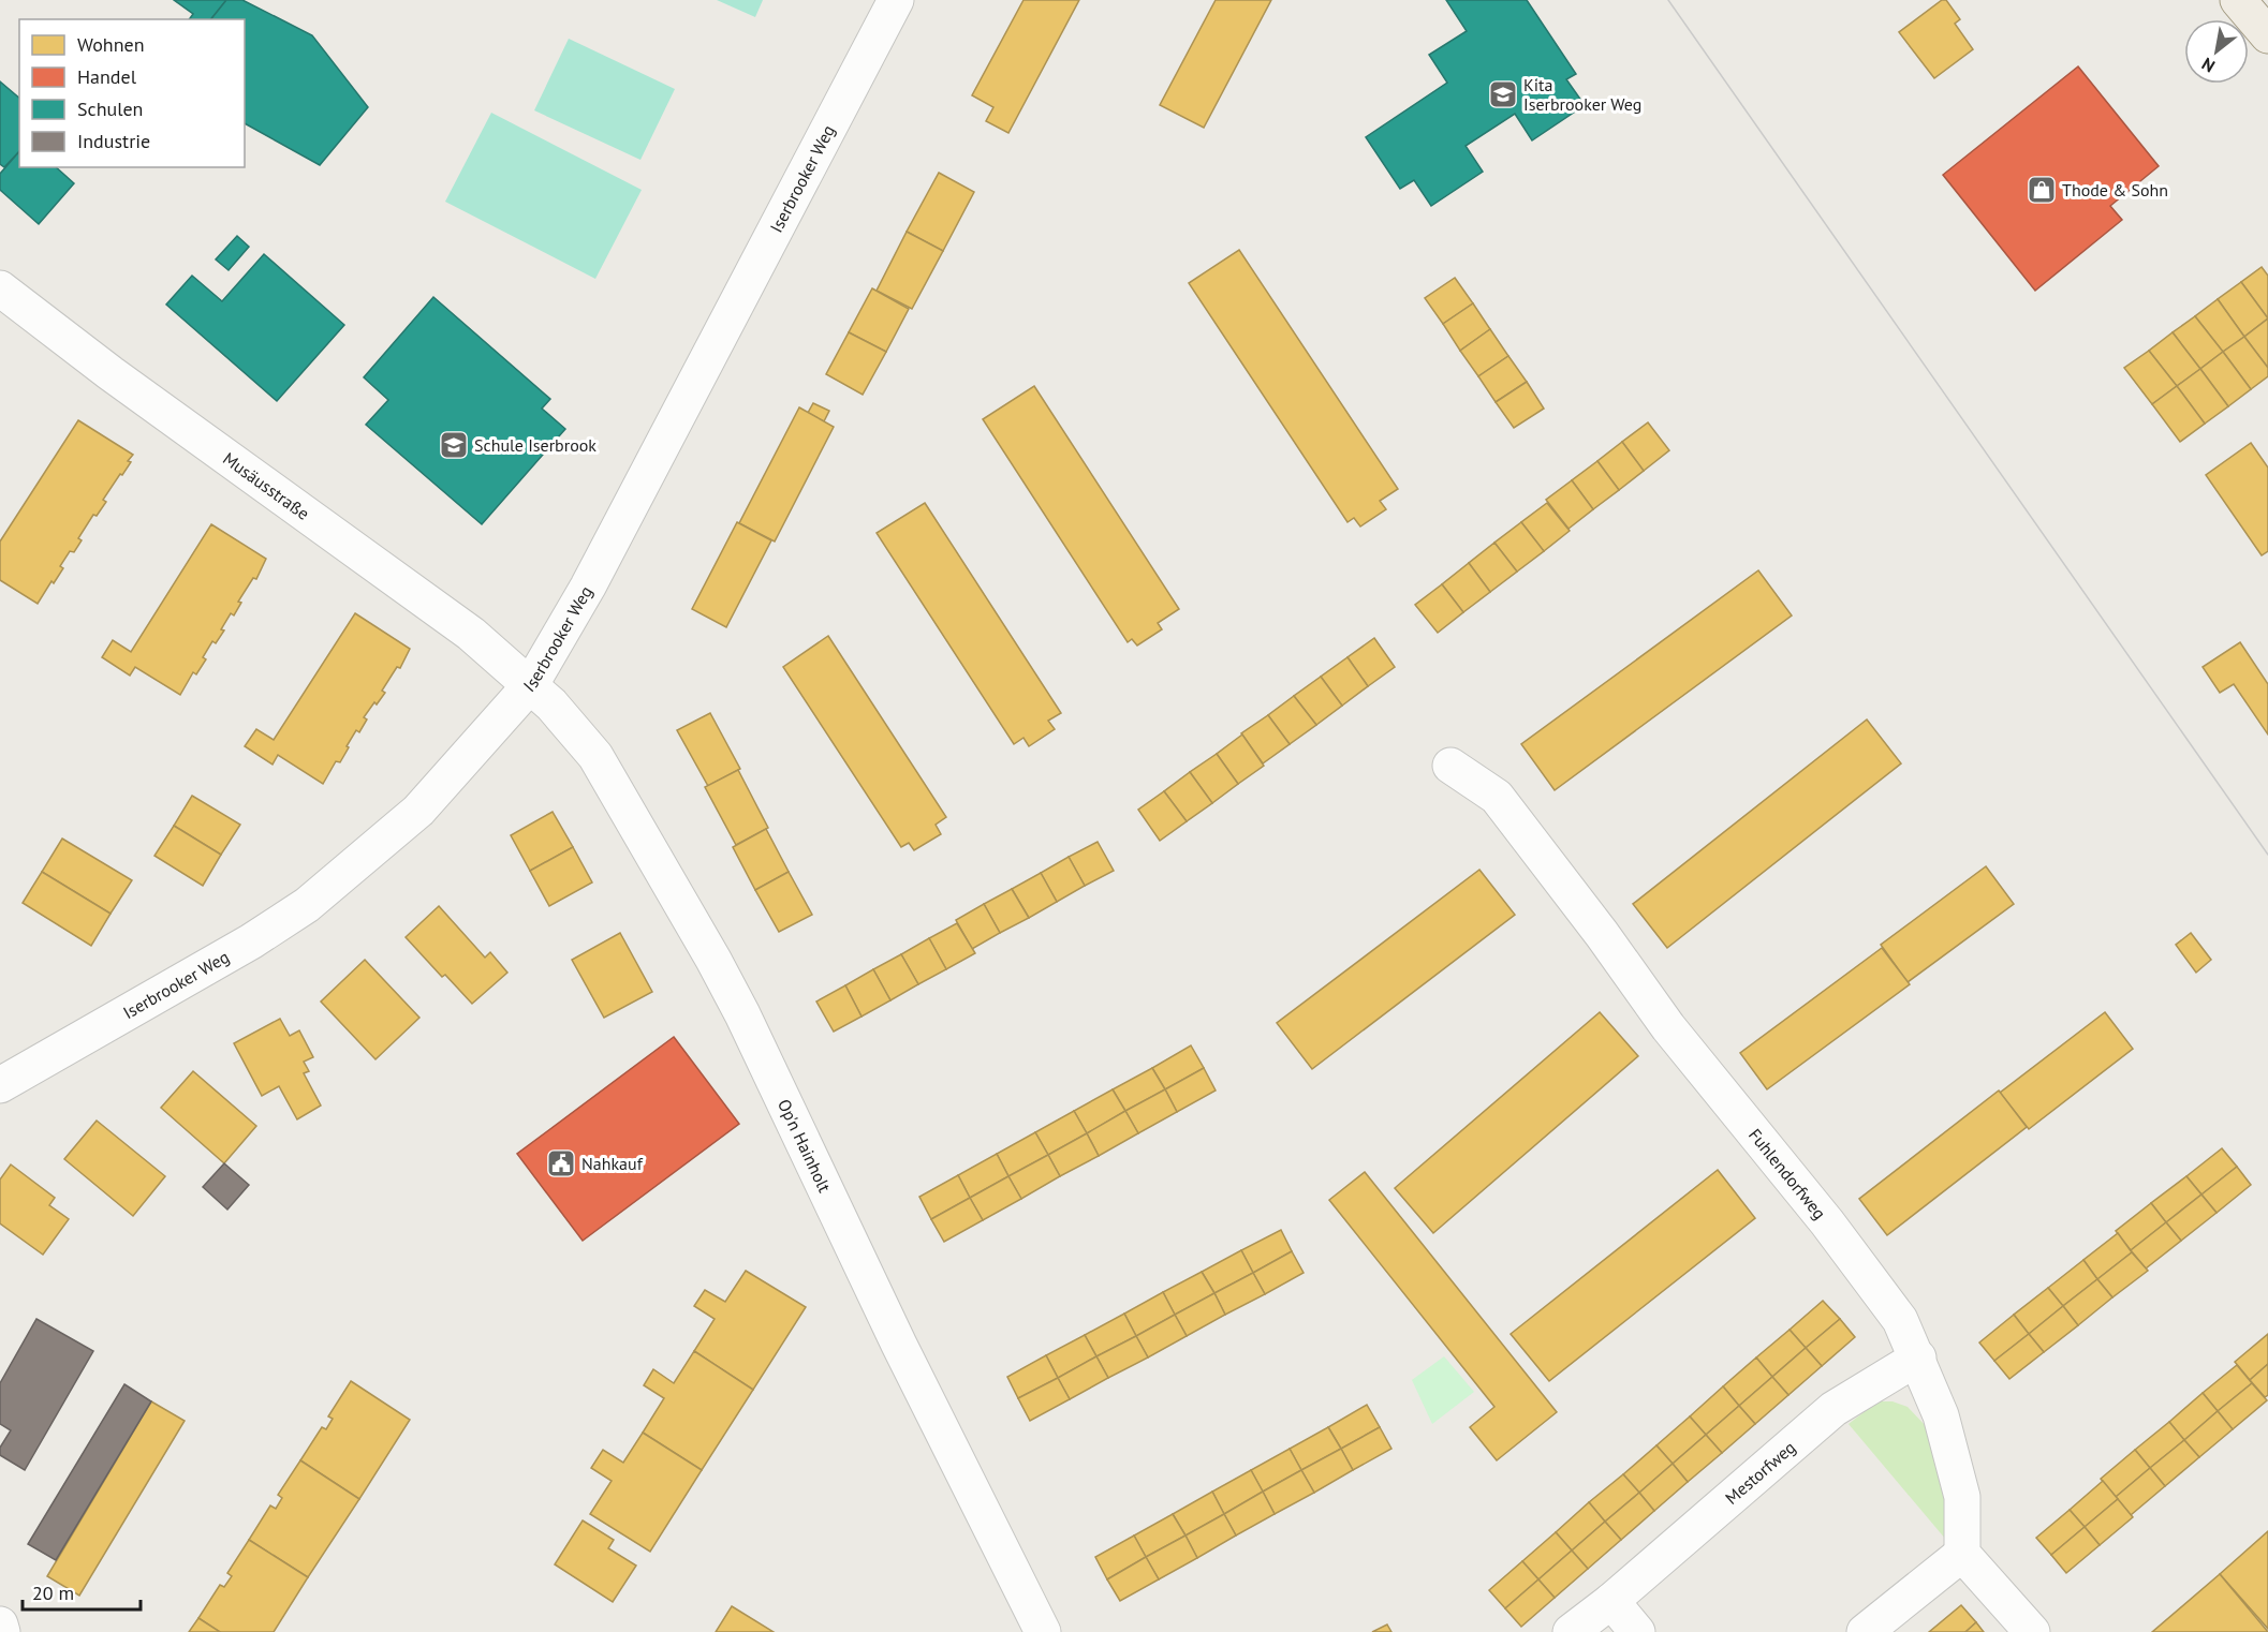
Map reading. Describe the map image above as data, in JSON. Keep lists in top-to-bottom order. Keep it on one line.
{"streets":{"street":["Iserbrooker Weg","Musäusstraße","Op'n Hainholt","Fuhlendorfweg","Mestorfweg"]},"crossings":[["Iserbrooker Weg","Musäusstraße"],["Iserbrooker Weg","Op'n Hainholt"],["Musäusstraße","Op'n Hainholt"],["Fuhlendorfweg","Mestorfweg"]],"places":{"school or university":["Kita Iserbrooker Weg","Schule Iserbrook"],"shop":["Thode & Sohn"],"public building":["Nahkauf"]},"legend":["Wohnen","Handel","Schulen","Industrie"],"scale_bar":"20 m","north":"bottom left"}
